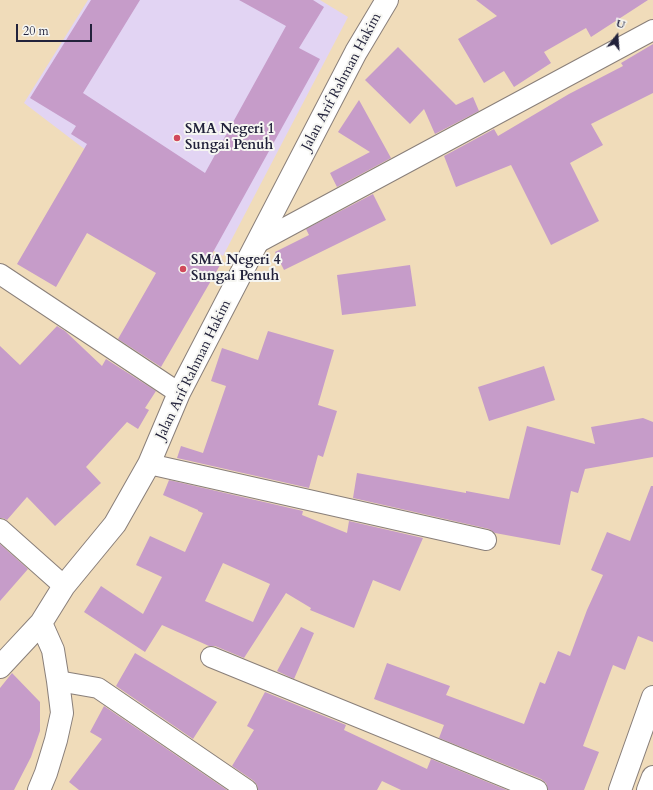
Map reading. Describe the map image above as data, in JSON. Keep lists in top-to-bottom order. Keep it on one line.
{"streets":{"street":["Jalan Arif Rahman Hakim"]},"places":["SMA Negeri 1 Sungai Penuh","SMA Negeri 4 Sungai Penuh"],"scale_bar":"20 m","north":"top"}
